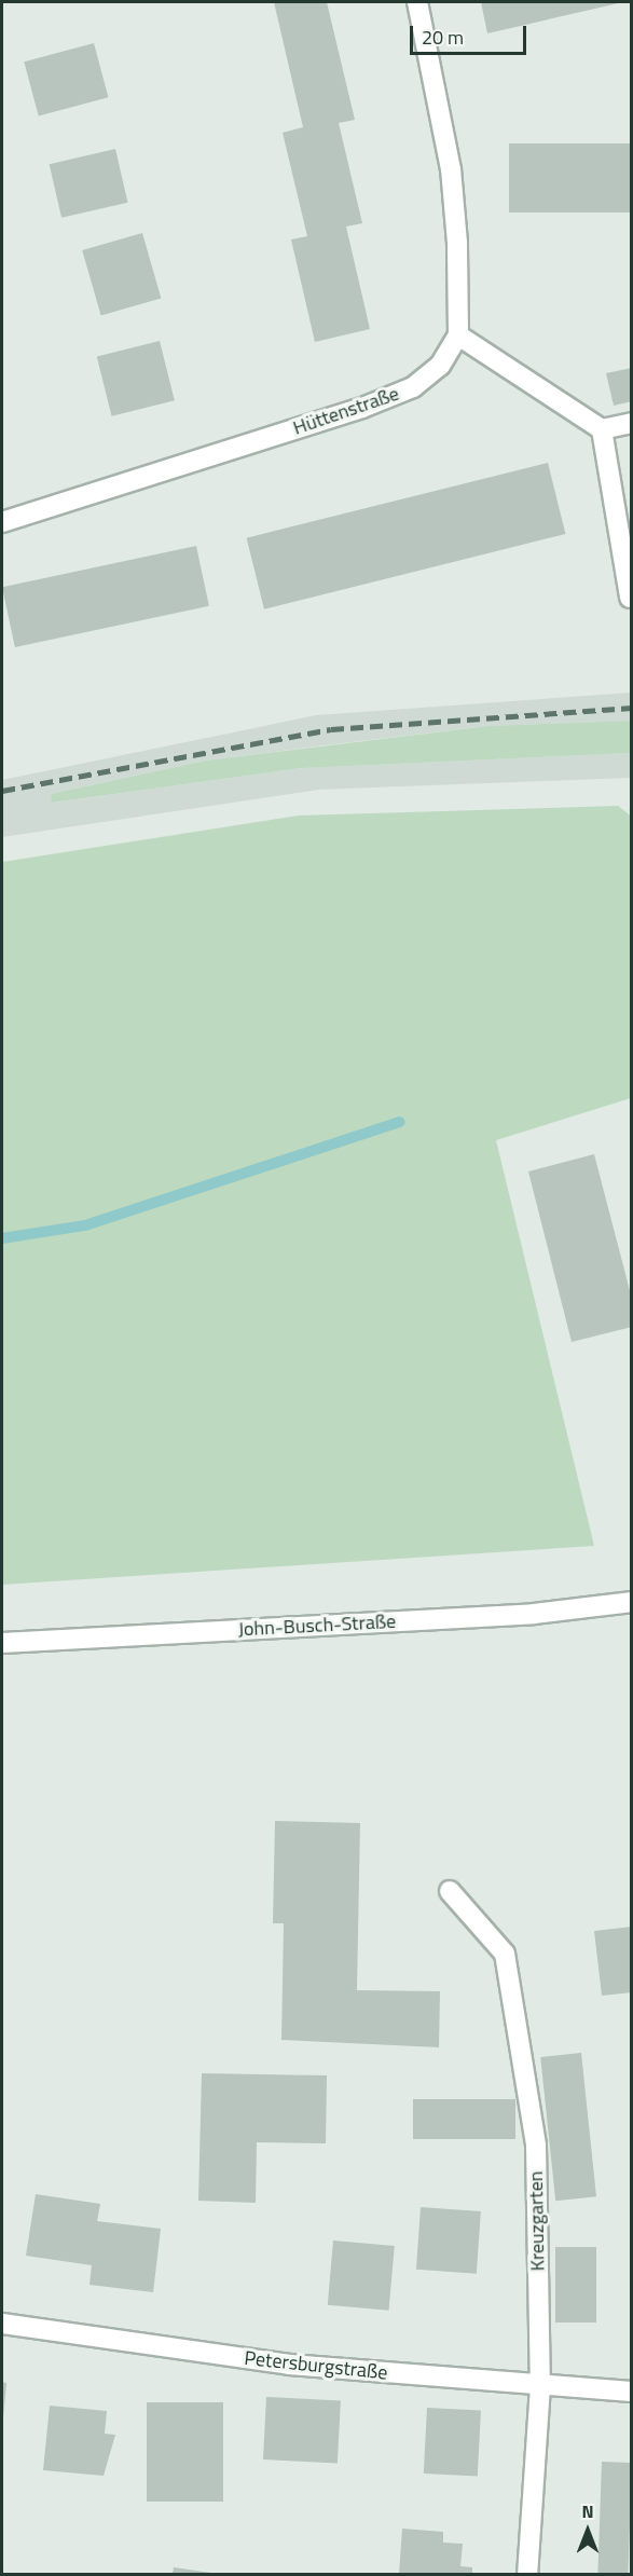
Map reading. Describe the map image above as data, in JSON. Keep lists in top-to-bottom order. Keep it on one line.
{"streets":{"street":["Hüttenstraße","John-Busch-Straße","Kreuzgarten","Petersburgstraße"]},"crossings":[["Kreuzgarten","Petersburgstraße"]],"scale_bar":"20 m","north":"top"}
